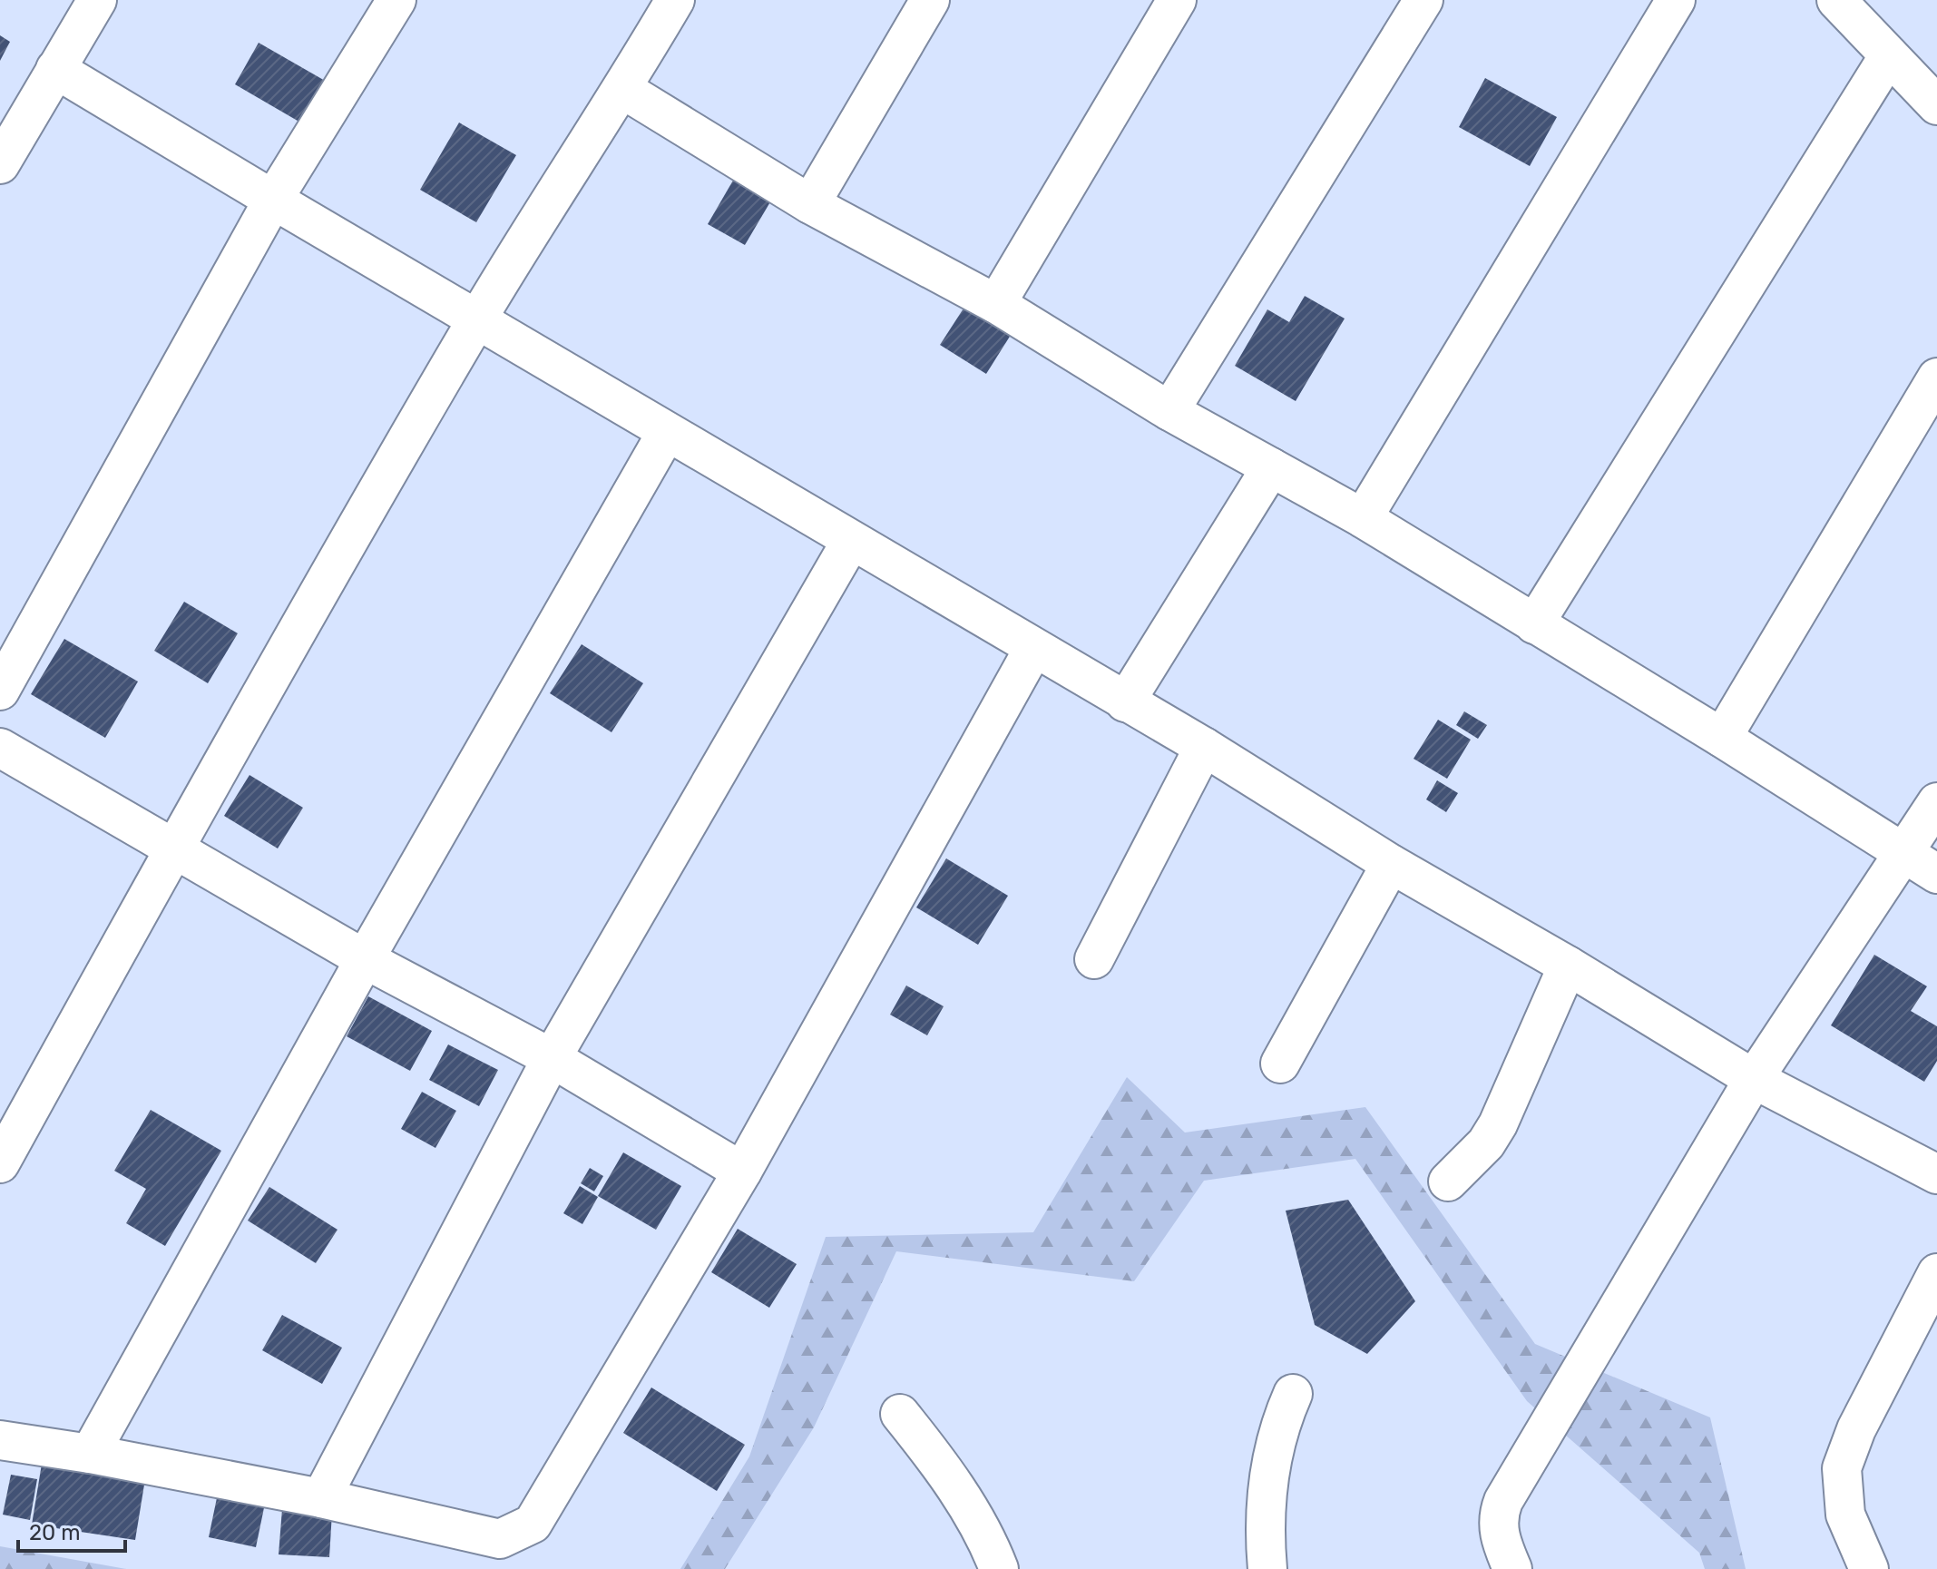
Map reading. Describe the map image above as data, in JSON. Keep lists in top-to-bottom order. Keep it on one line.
{"scale_bar":"20 m"}
